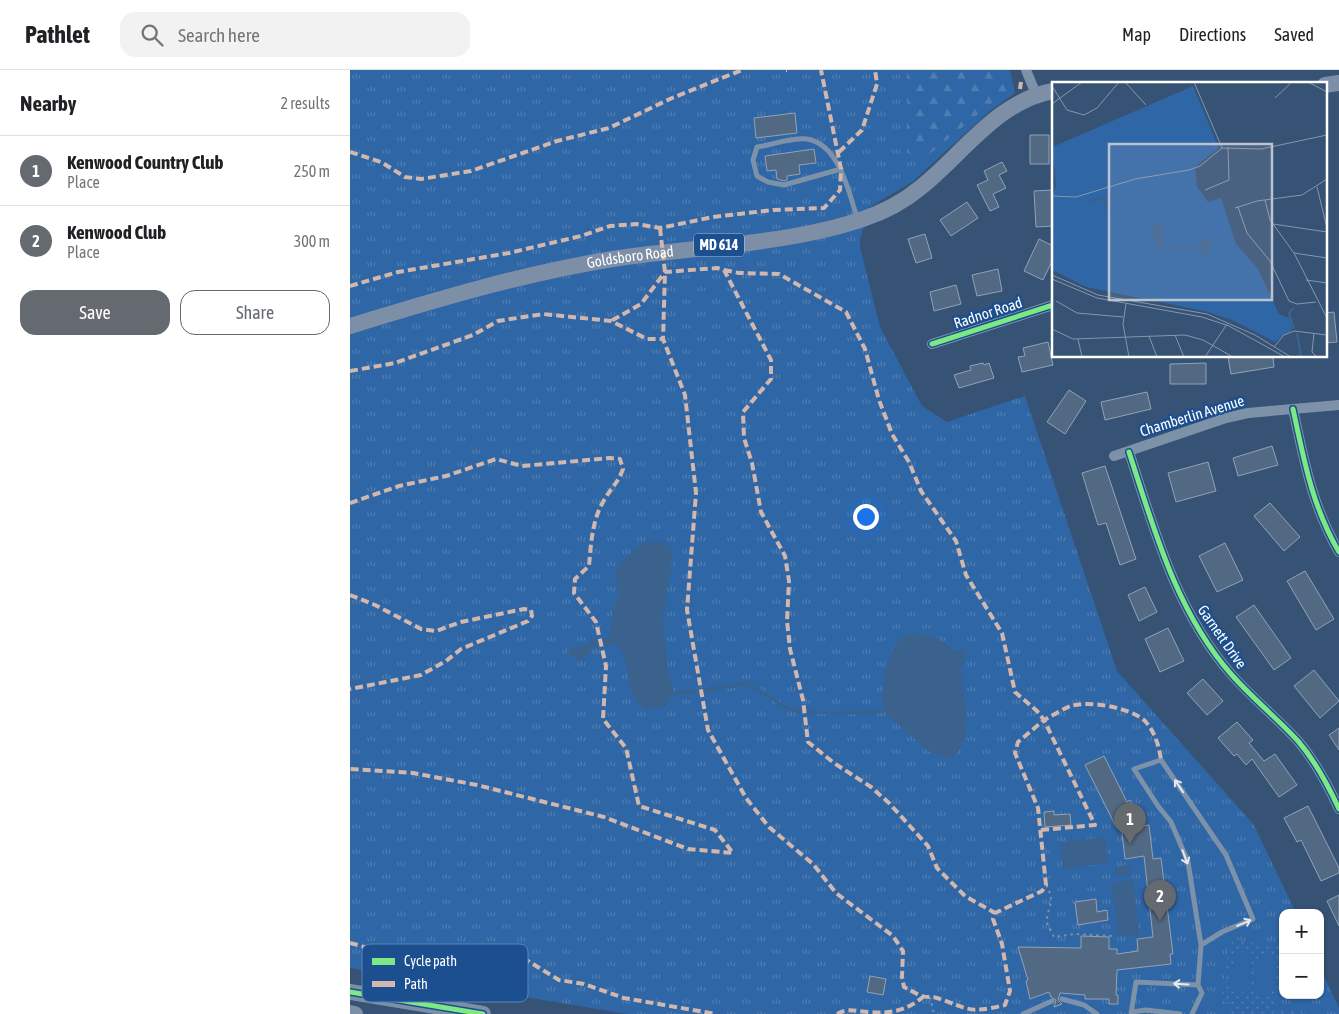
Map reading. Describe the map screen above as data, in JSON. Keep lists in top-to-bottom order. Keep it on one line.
{"streets":{"main road":["MD 614","Goldsboro Road"],"street":["Radnor Road","Chamberlin Avenue","Garnett Drive"]},"crossings":[["Chamberlin Avenue","Garnett Drive"]],"legend":["Cycle path","Path"],"page":{"header":"Pathlet","search":"Search here","nav":["Map","Directions","Saved"],"heading":["Nearby","2 results"],"list":[{"mark":"1","name":"Kenwood Country Club","note":"Place","value":"250 m"},{"mark":"2","name":"Kenwood Club","note":"Place","value":"300 m"}],"buttons":["Save","Share"],"pins":["1","2"],"map_buttons":["+","−"]}}
